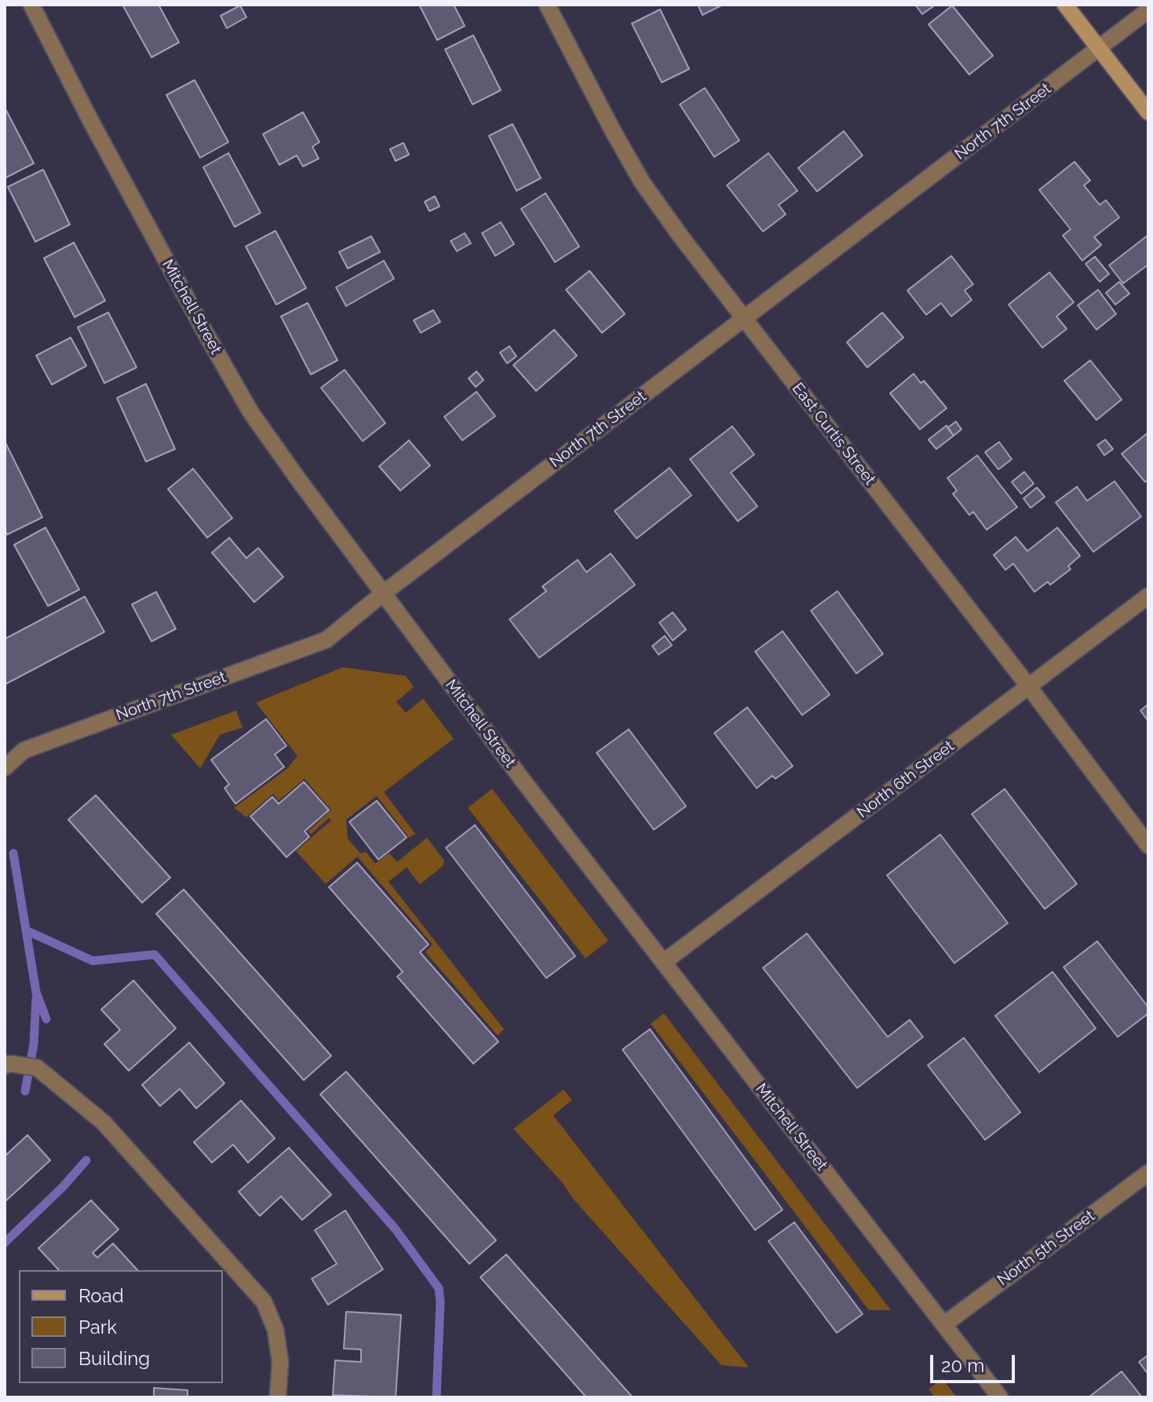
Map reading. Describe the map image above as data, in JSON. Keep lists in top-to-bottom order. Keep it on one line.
{"streets":{"street":["North 7th Street","Mitchell Street","East Curtis Street","North 6th Street","North 5th Street"]},"crossings":[["North 7th Street","Mitchell Street"],["North 7th Street","East Curtis Street"],["Mitchell Street","North 6th Street"],["Mitchell Street","North 5th Street"],["East Curtis Street","North 6th Street"]],"legend":["Road","Park","Building"],"scale_bar":"20 m"}
